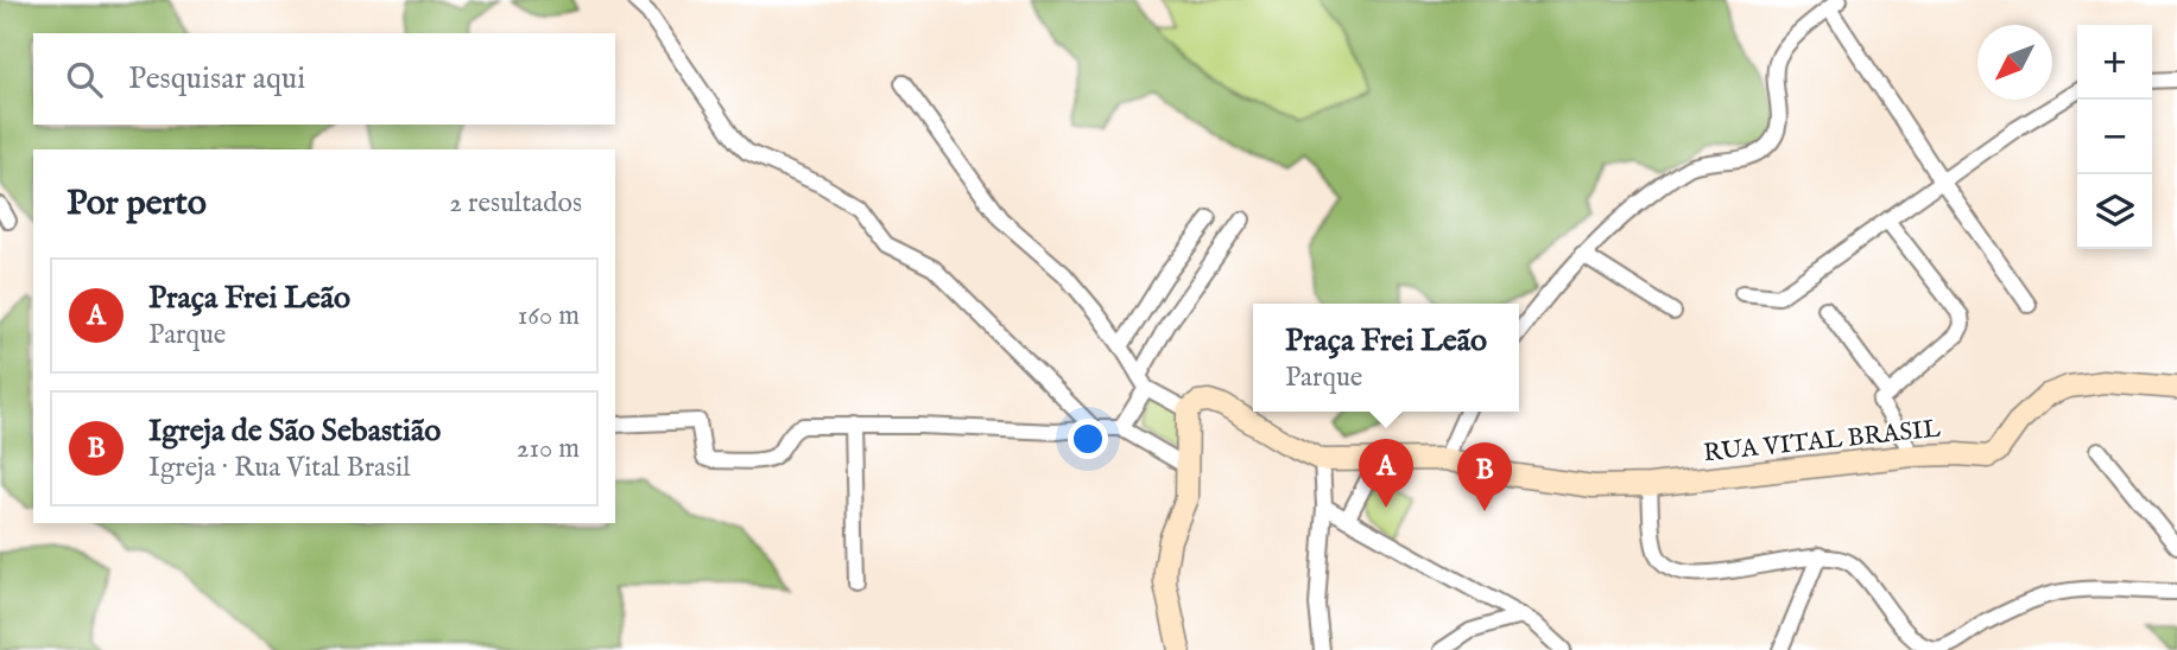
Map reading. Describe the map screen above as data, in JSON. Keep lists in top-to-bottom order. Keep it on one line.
{"streets":{"street":["RUA VITAL BRASIL"]},"north":"bottom left","page":{"map_buttons":["+","−"],"search":"Pesquisar aqui","heading":["Por perto","2 resultados"],"list":[{"mark":"A","name":"Praça Frei Leão","note":"Parque","value":"160 m"},{"mark":"B","name":"Igreja de São Sebastião","note":"Igreja · Rua Vital Brasil","value":"210 m"}],"popup":["Praça Frei Leão","Parque"],"pins":["A","B"]}}
